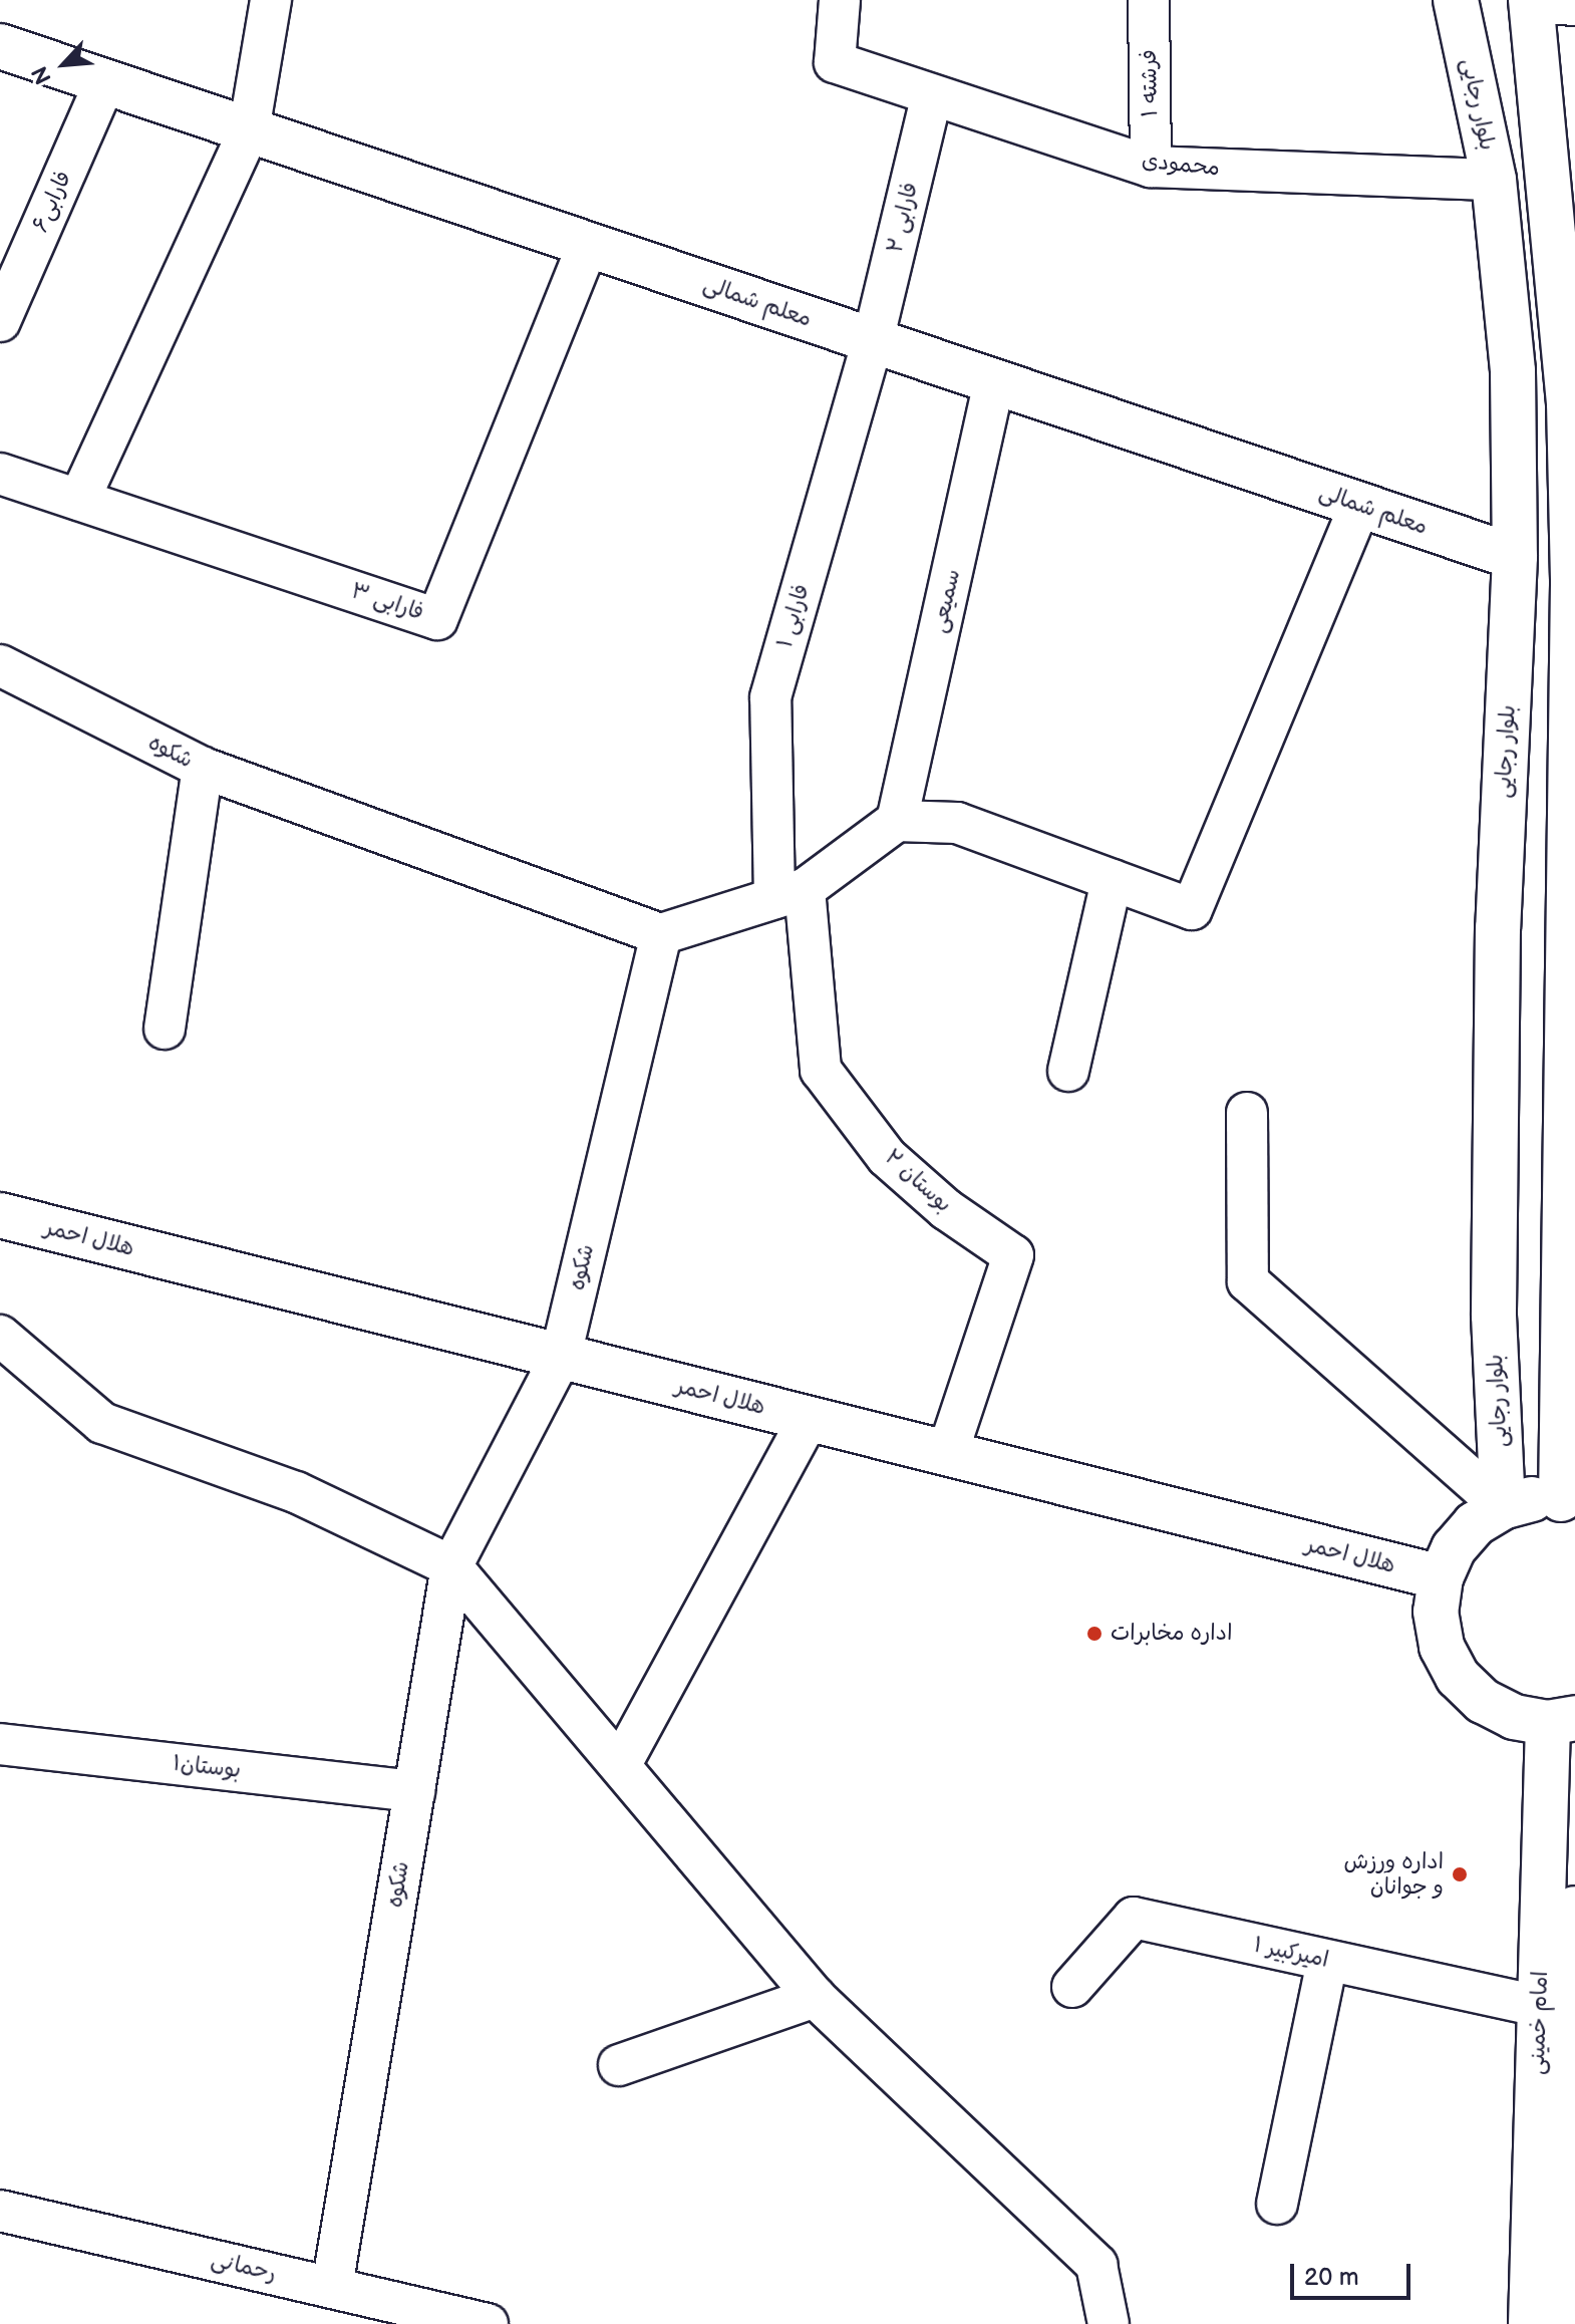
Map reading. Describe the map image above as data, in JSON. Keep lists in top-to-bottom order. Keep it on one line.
{"streets":{"main road":["بلوار رجایی","معلم شمالی","هلال احمر","امام خمینی"],"street":["فرشته ۱","محمودی","فارابی۶","فارابی ۲","سمیعی","فارابی ۳","فارابی ۱","شکوه","بوستان ٣","بوستان۱","امیرکبیر ۱","رحمانی"]},"crossings":[["فرشته ۱","محمودی"],["بلوار رجایی","محمودی"],["بلوار رجایی","معلم شمالی"],["محمودی","فارابی ۲"],["فارابی۶","معلم شمالی"],["فارابی ۲","معلم شمالی"],["فارابی ۲","فارابی ۱"],["معلم شمالی","سمیعی"],["معلم شمالی","فارابی ۳"],["معلم شمالی","فارابی ۱"],["فارابی ۱","بوستان ٣"],["شکوه","هلال احمر"],["شکوه","بوستان۱"],["شکوه","رحمانی"],["بوستان ٣","هلال احمر"],["امیرکبیر ۱","امام خمینی"]],"places":["اداره مخابرات","اداره ورزش و جوانان"],"scale_bar":"20 m","north":"bottom left"}
